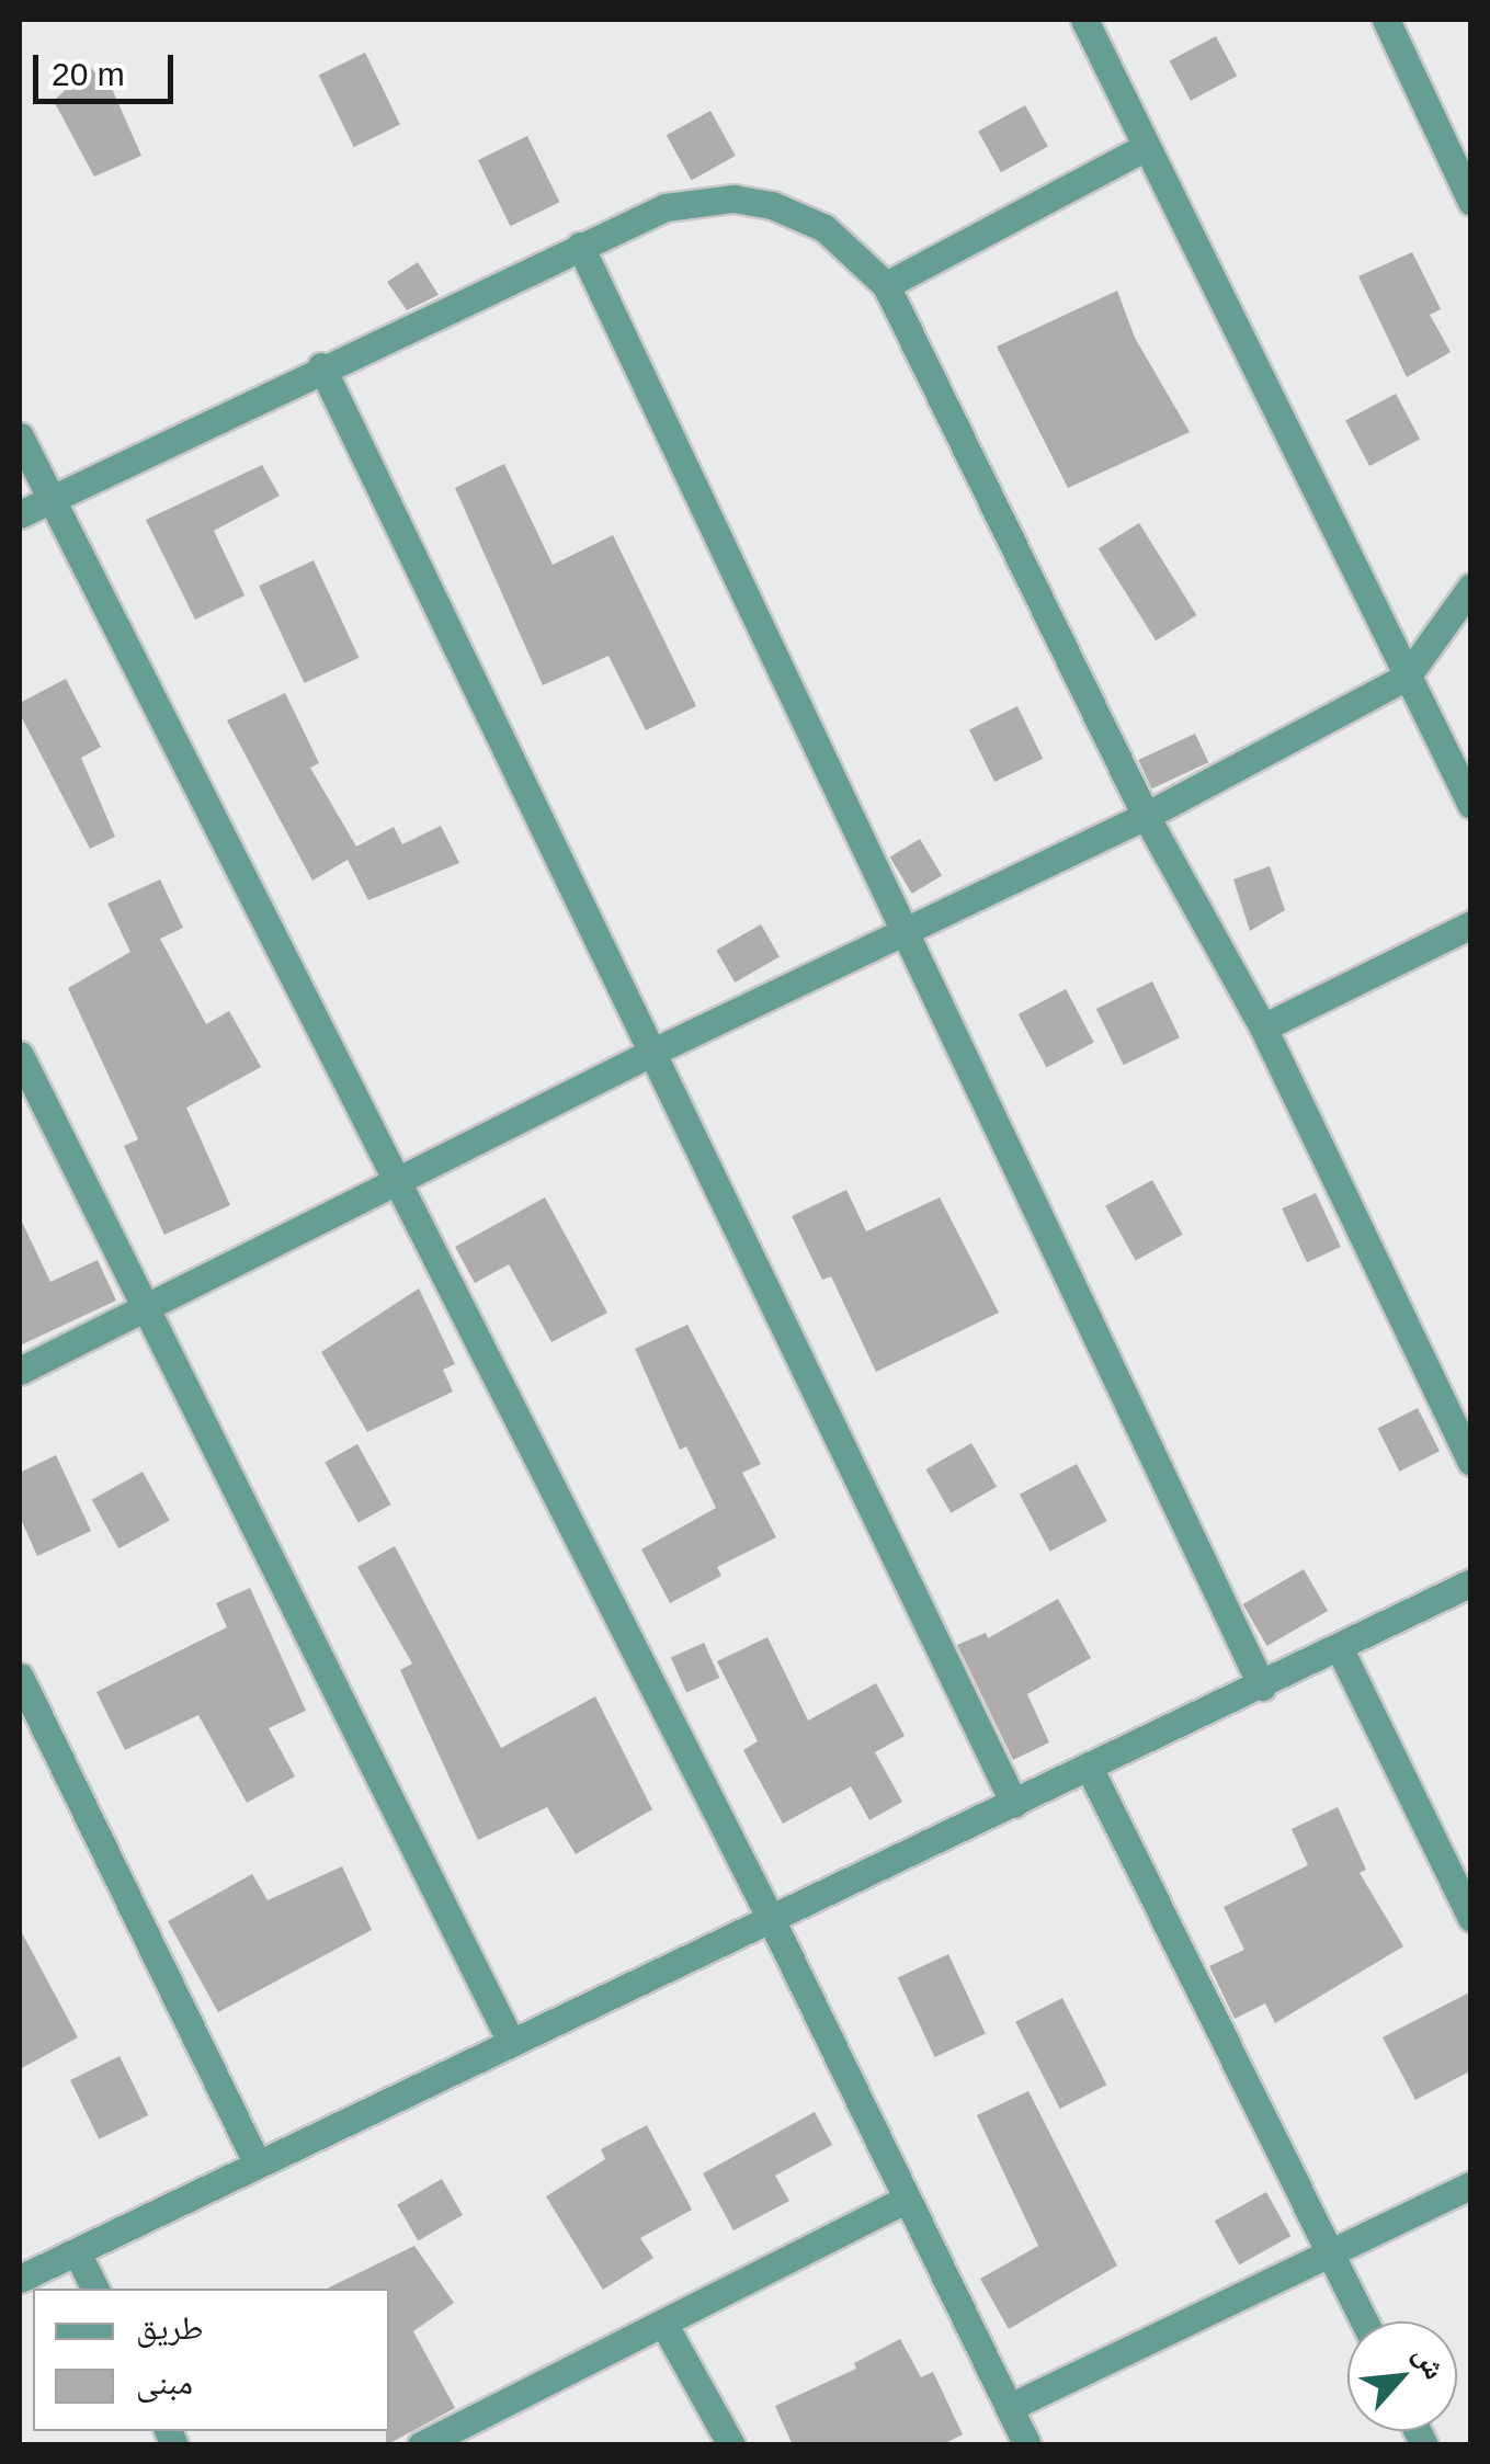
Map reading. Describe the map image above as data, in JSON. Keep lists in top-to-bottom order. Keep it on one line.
{"legend":["طريق","مبنى"],"scale_bar":"20 m","north":"top right"}
